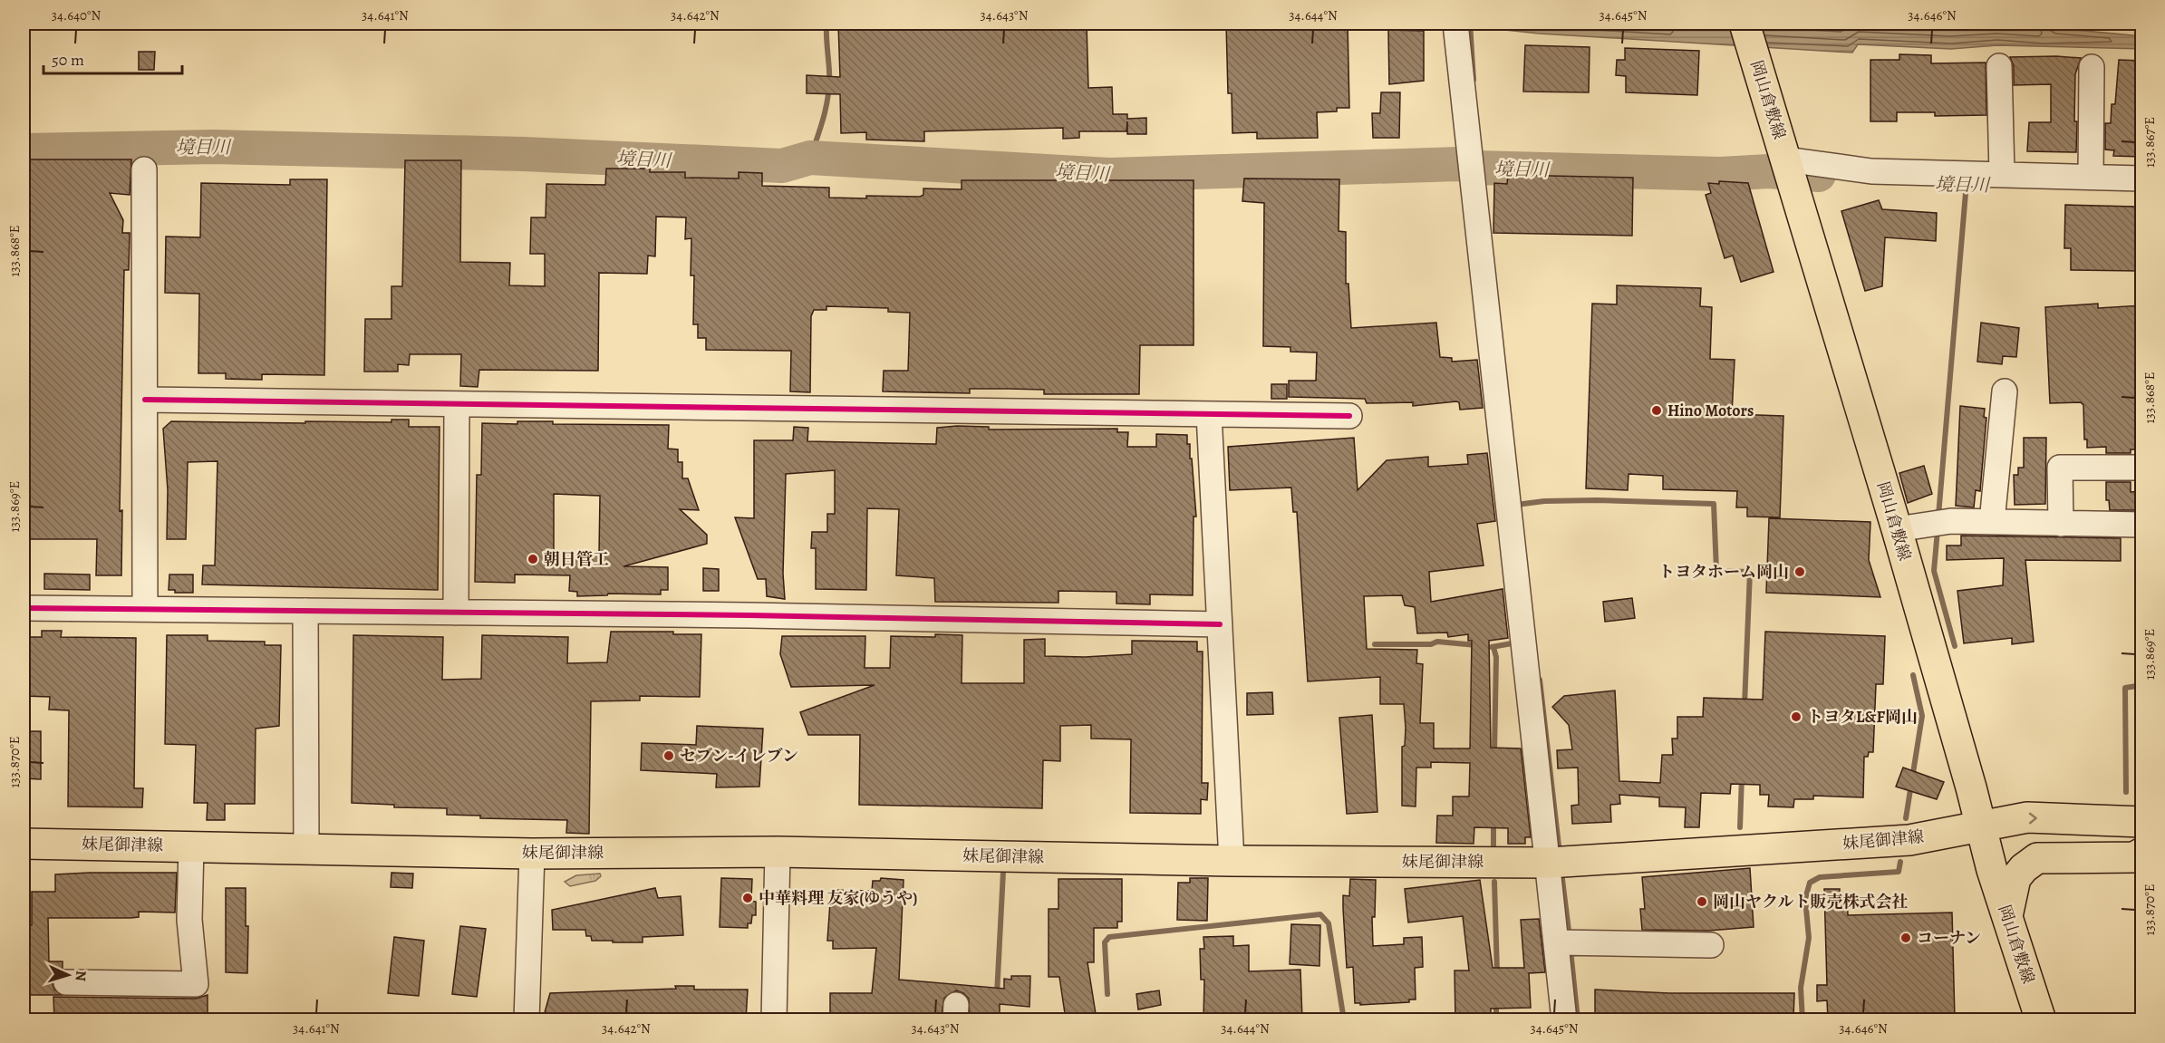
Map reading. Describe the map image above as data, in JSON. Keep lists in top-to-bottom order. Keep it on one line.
{"streets":{"main road":["岡山倉敷線","妹尾御津線"]},"crossings":[["岡山倉敷線","妹尾御津線"]],"water":["境目川"],"places":["Hino Motors","朝日管工","トヨタホーム岡山","トヨタL&F岡山","セブン-イレブン","中華料理 友家(ゆうや)","岡山ヤクルト販売株式会社","コーナン"],"scale_bar":"50 m","north":"right","coordinates":["34.640°N","34.641°N","34.642°N","34.643°N","34.644°N","34.645°N","34.646°N","133.867°E","133.868°E","133.869°E","133.870°E"]}
